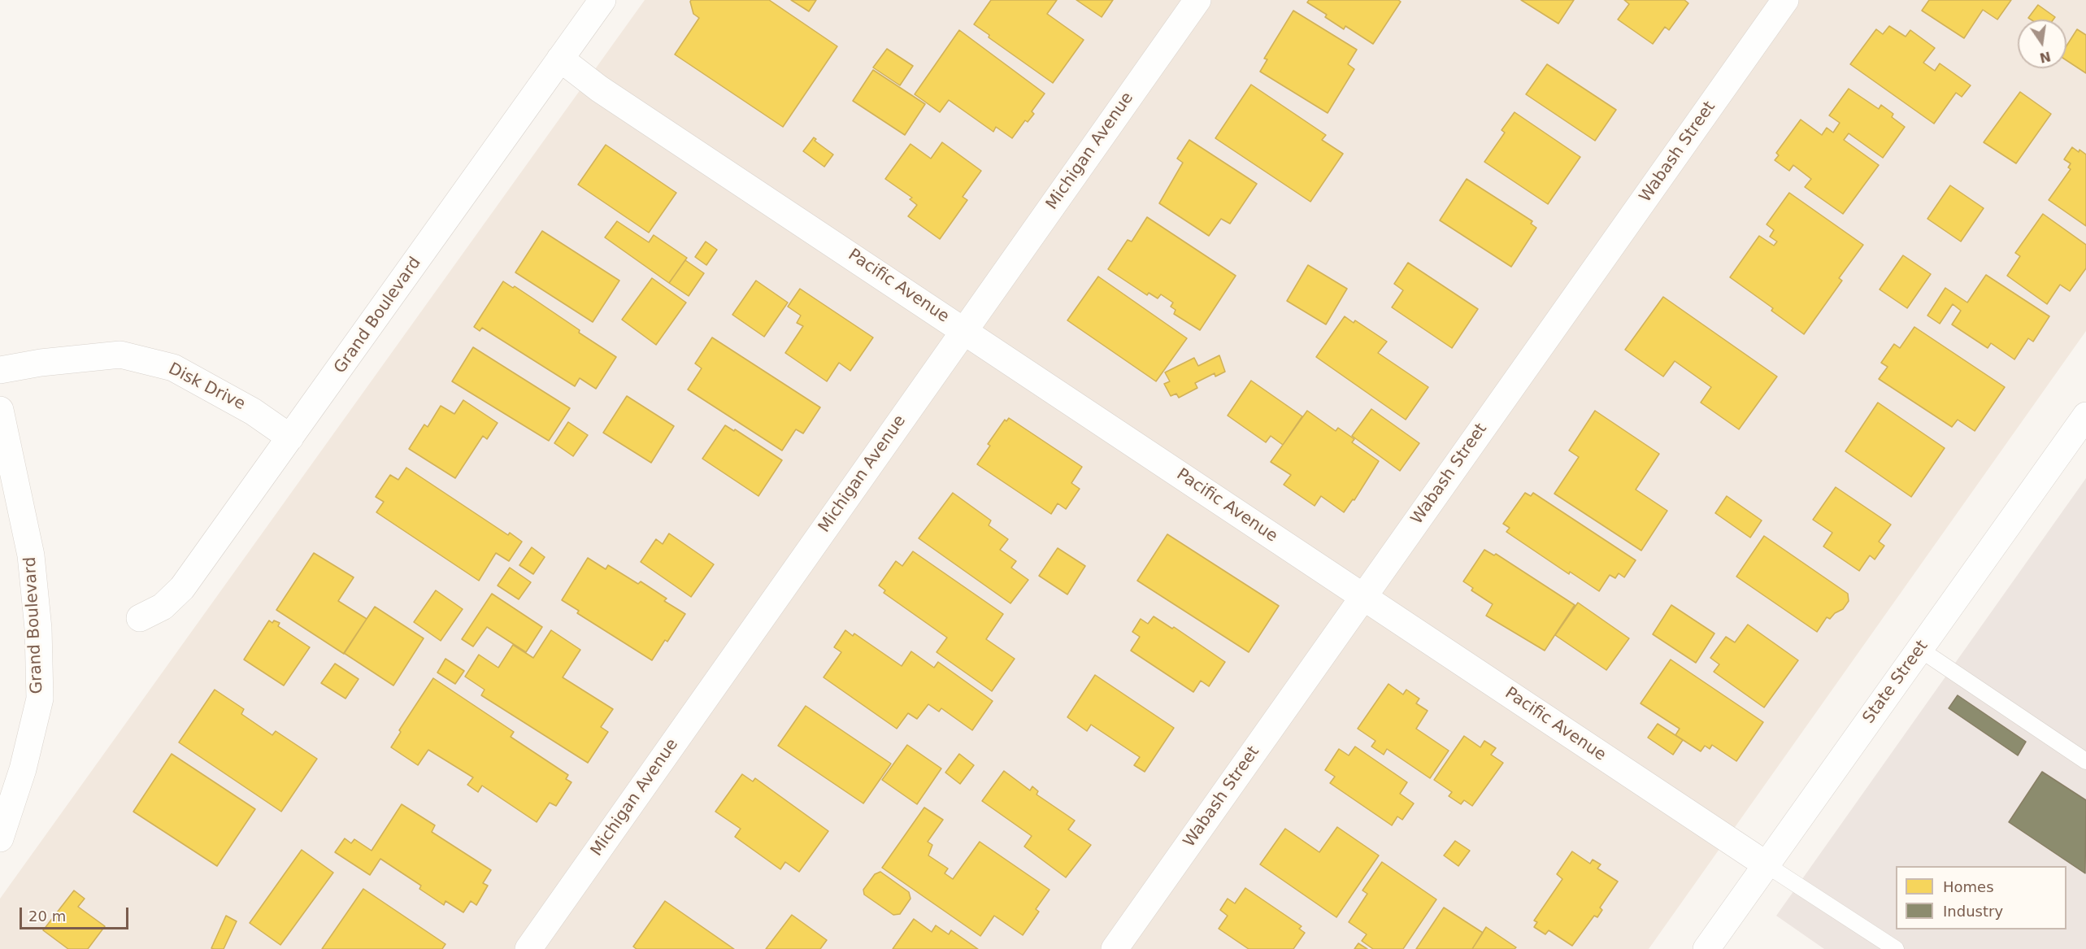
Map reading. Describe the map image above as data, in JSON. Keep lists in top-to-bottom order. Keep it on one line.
{"streets":{"street":["Michigan Avenue","Wabash Street","Pacific Avenue","Grand Boulevard","Disk Drive","State Street"]},"crossings":[["Michigan Avenue","Pacific Avenue"],["Wabash Street","Pacific Avenue"],["Pacific Avenue","Grand Boulevard"],["Pacific Avenue","State Street"],["Grand Boulevard","Disk Drive"]],"legend":["Homes","Industry"],"scale_bar":"20 m","north":"bottom"}
